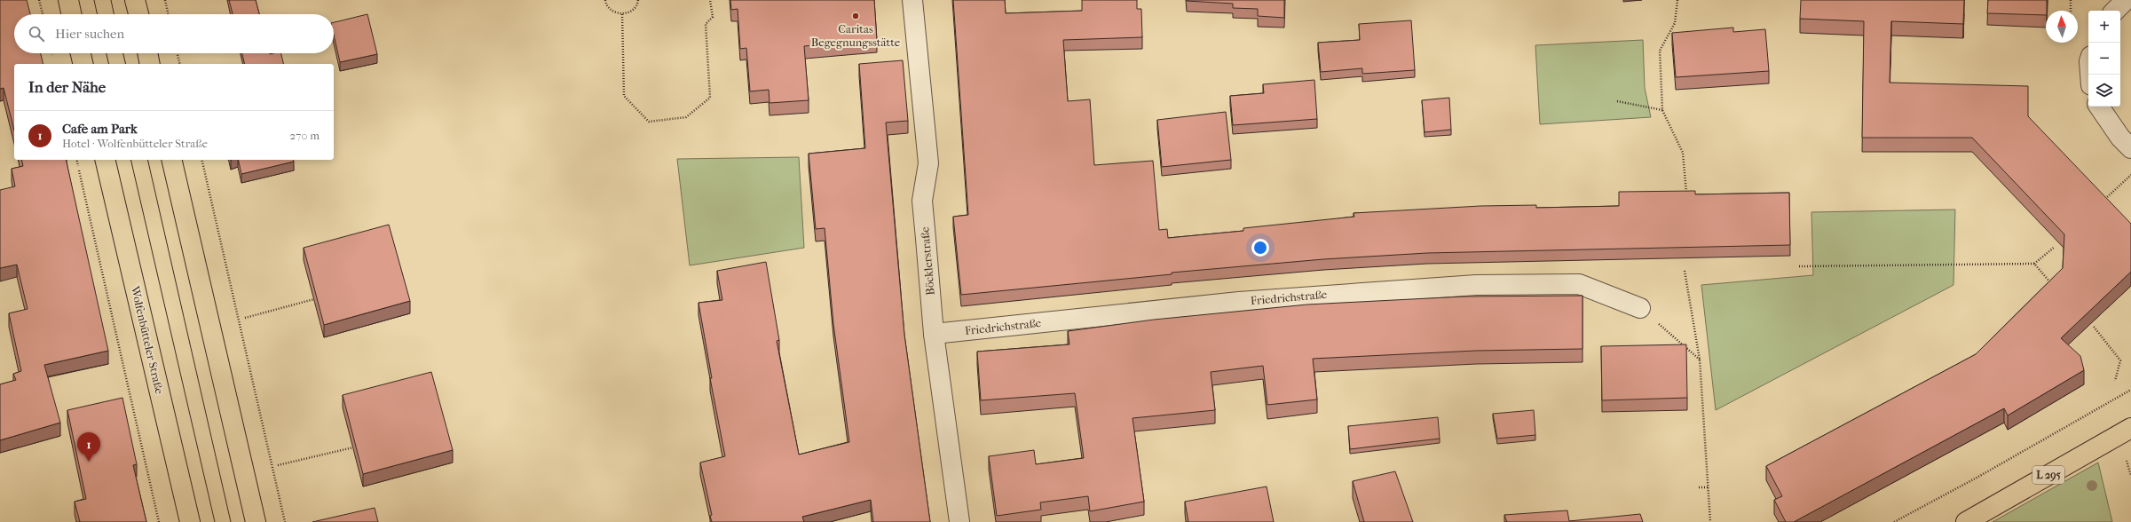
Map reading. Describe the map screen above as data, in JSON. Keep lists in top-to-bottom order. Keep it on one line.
{"streets":{"main road":["Wolfenbütteler Straße","L 295"],"street":["Böcklerstraße","Friedrichstraße"]},"crossings":[["Böcklerstraße","Friedrichstraße"]],"places":["Caritas Begegnungsstätte"],"north":"top","page":{"map_buttons":["+","−"],"search":"Hier suchen","heading":"In der Nähe","list":[{"mark":"1","name":"Cafe am Park","note":"Hotel · Wolfenbütteler Straße","value":"270 m"}],"pins":"1"}}
